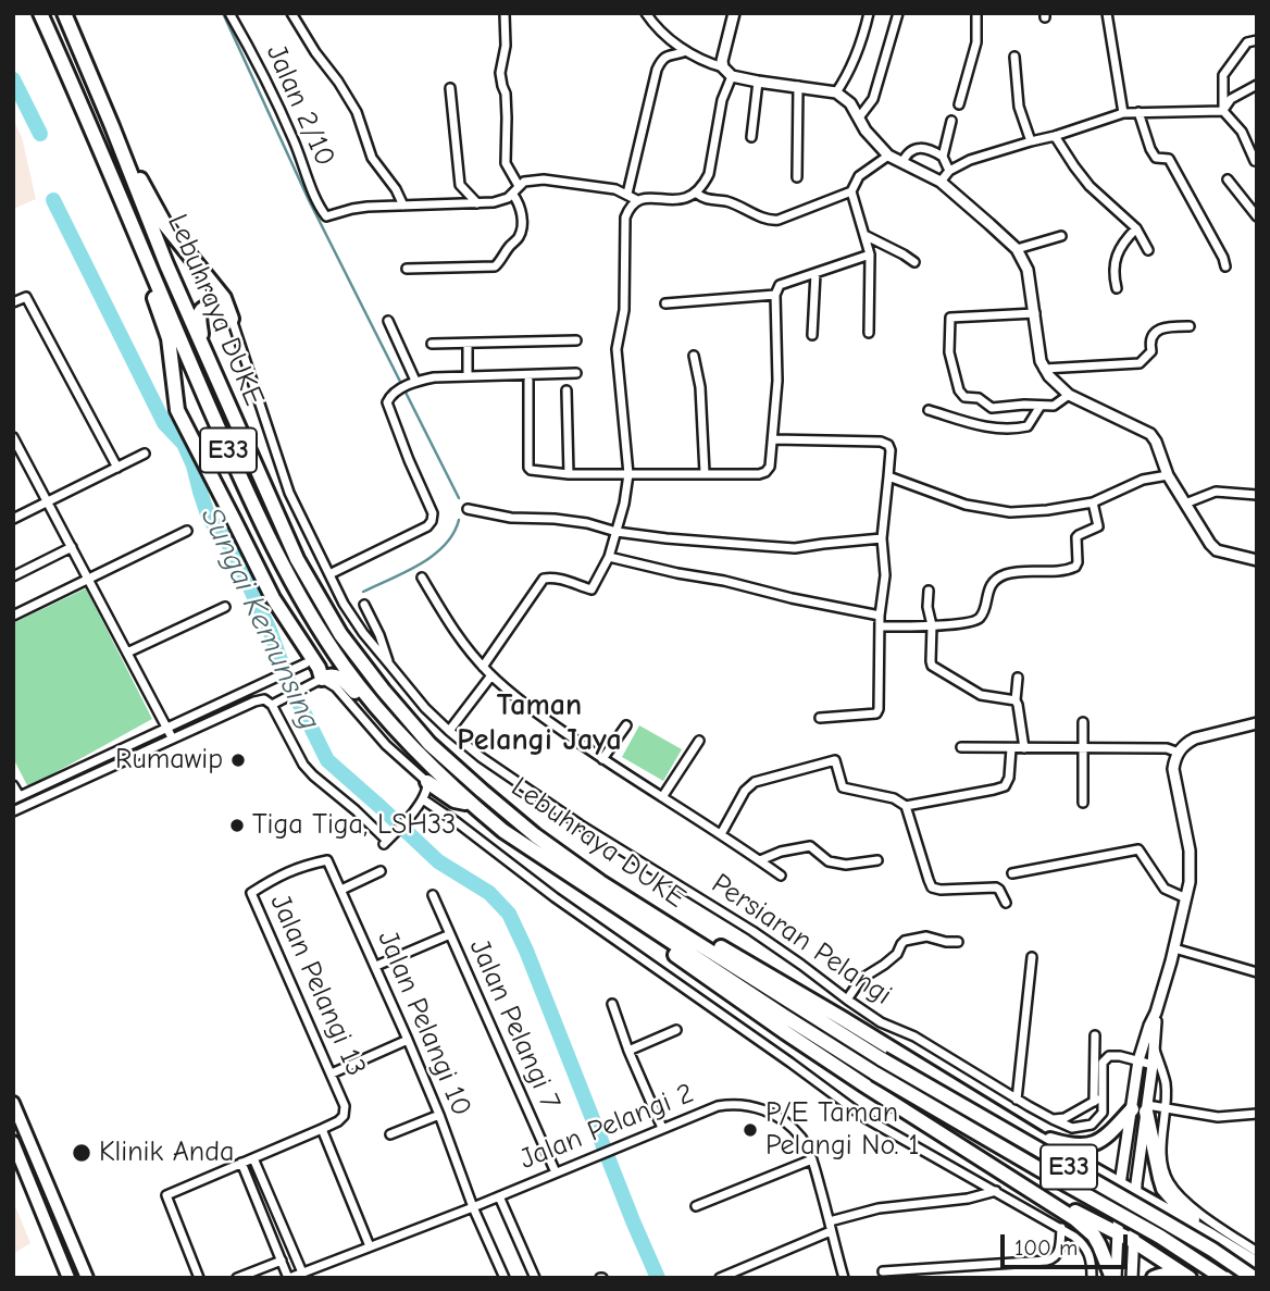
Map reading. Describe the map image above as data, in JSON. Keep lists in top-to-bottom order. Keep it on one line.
{"streets":{"highway":["Lebuhraya DUKE","E33"],"street":["Jalan 2/10","Persiaran Pelangi","Jalan Pelangi 13","Jalan Pelangi 10","Jalan Pelangi 7","Jalan Pelangi 2"]},"crossings":[["Jalan Pelangi 13","Jalan Pelangi 10"],["Jalan Pelangi 10","Jalan Pelangi 2"],["Jalan Pelangi 7","Jalan Pelangi 2"]],"districts":["Taman Pelangi Jaya"],"water":["Sungai Kemunsing"],"places":["Rumawip","Tiga Tiga, LSH33","P/E Taman Pelangi No. 1","Klinik Anda"],"scale_bar":"100 m"}
